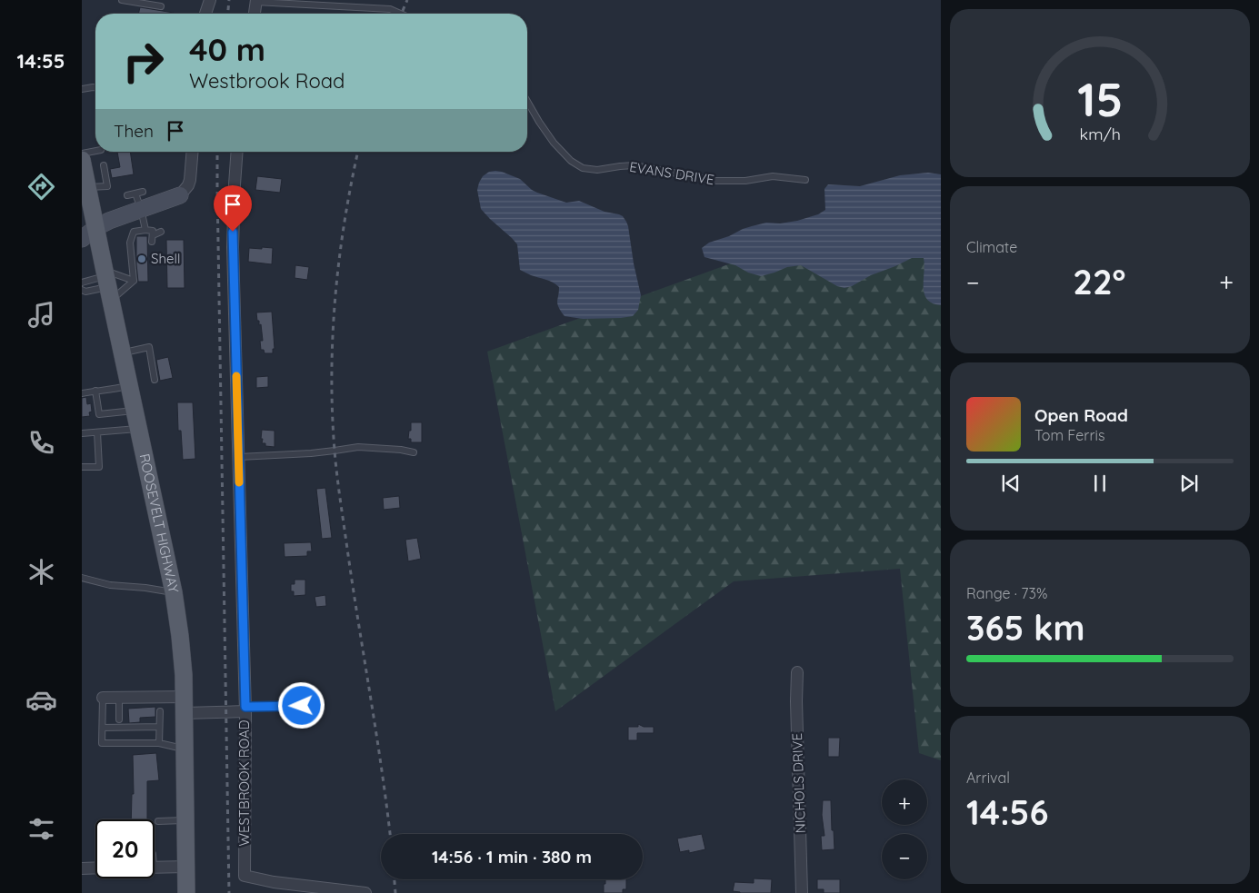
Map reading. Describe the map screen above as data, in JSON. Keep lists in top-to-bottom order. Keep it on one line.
{"streets":{"main road":["ROOSEVELT HIGHWAY"],"street":["WESTBROOK ROAD","NICHOLS DRIVE"],"lane":["EVANS DRIVE"]},"places":["Shell"],"page":{"tabs":"14:55","turn":["40 m","Westbrook Road"],"then":"Then","tile":["Climate",["Range · 73%","365 km"],["Arrival","14:56"]],"heat":["−","22°","+"],"song":["Open Road","Tom Ferris"],"map_buttons":["+","−"],"limit":"20","trip":"14:56 · 1 min · 380 m","gauge":["15","km/h"]}}
